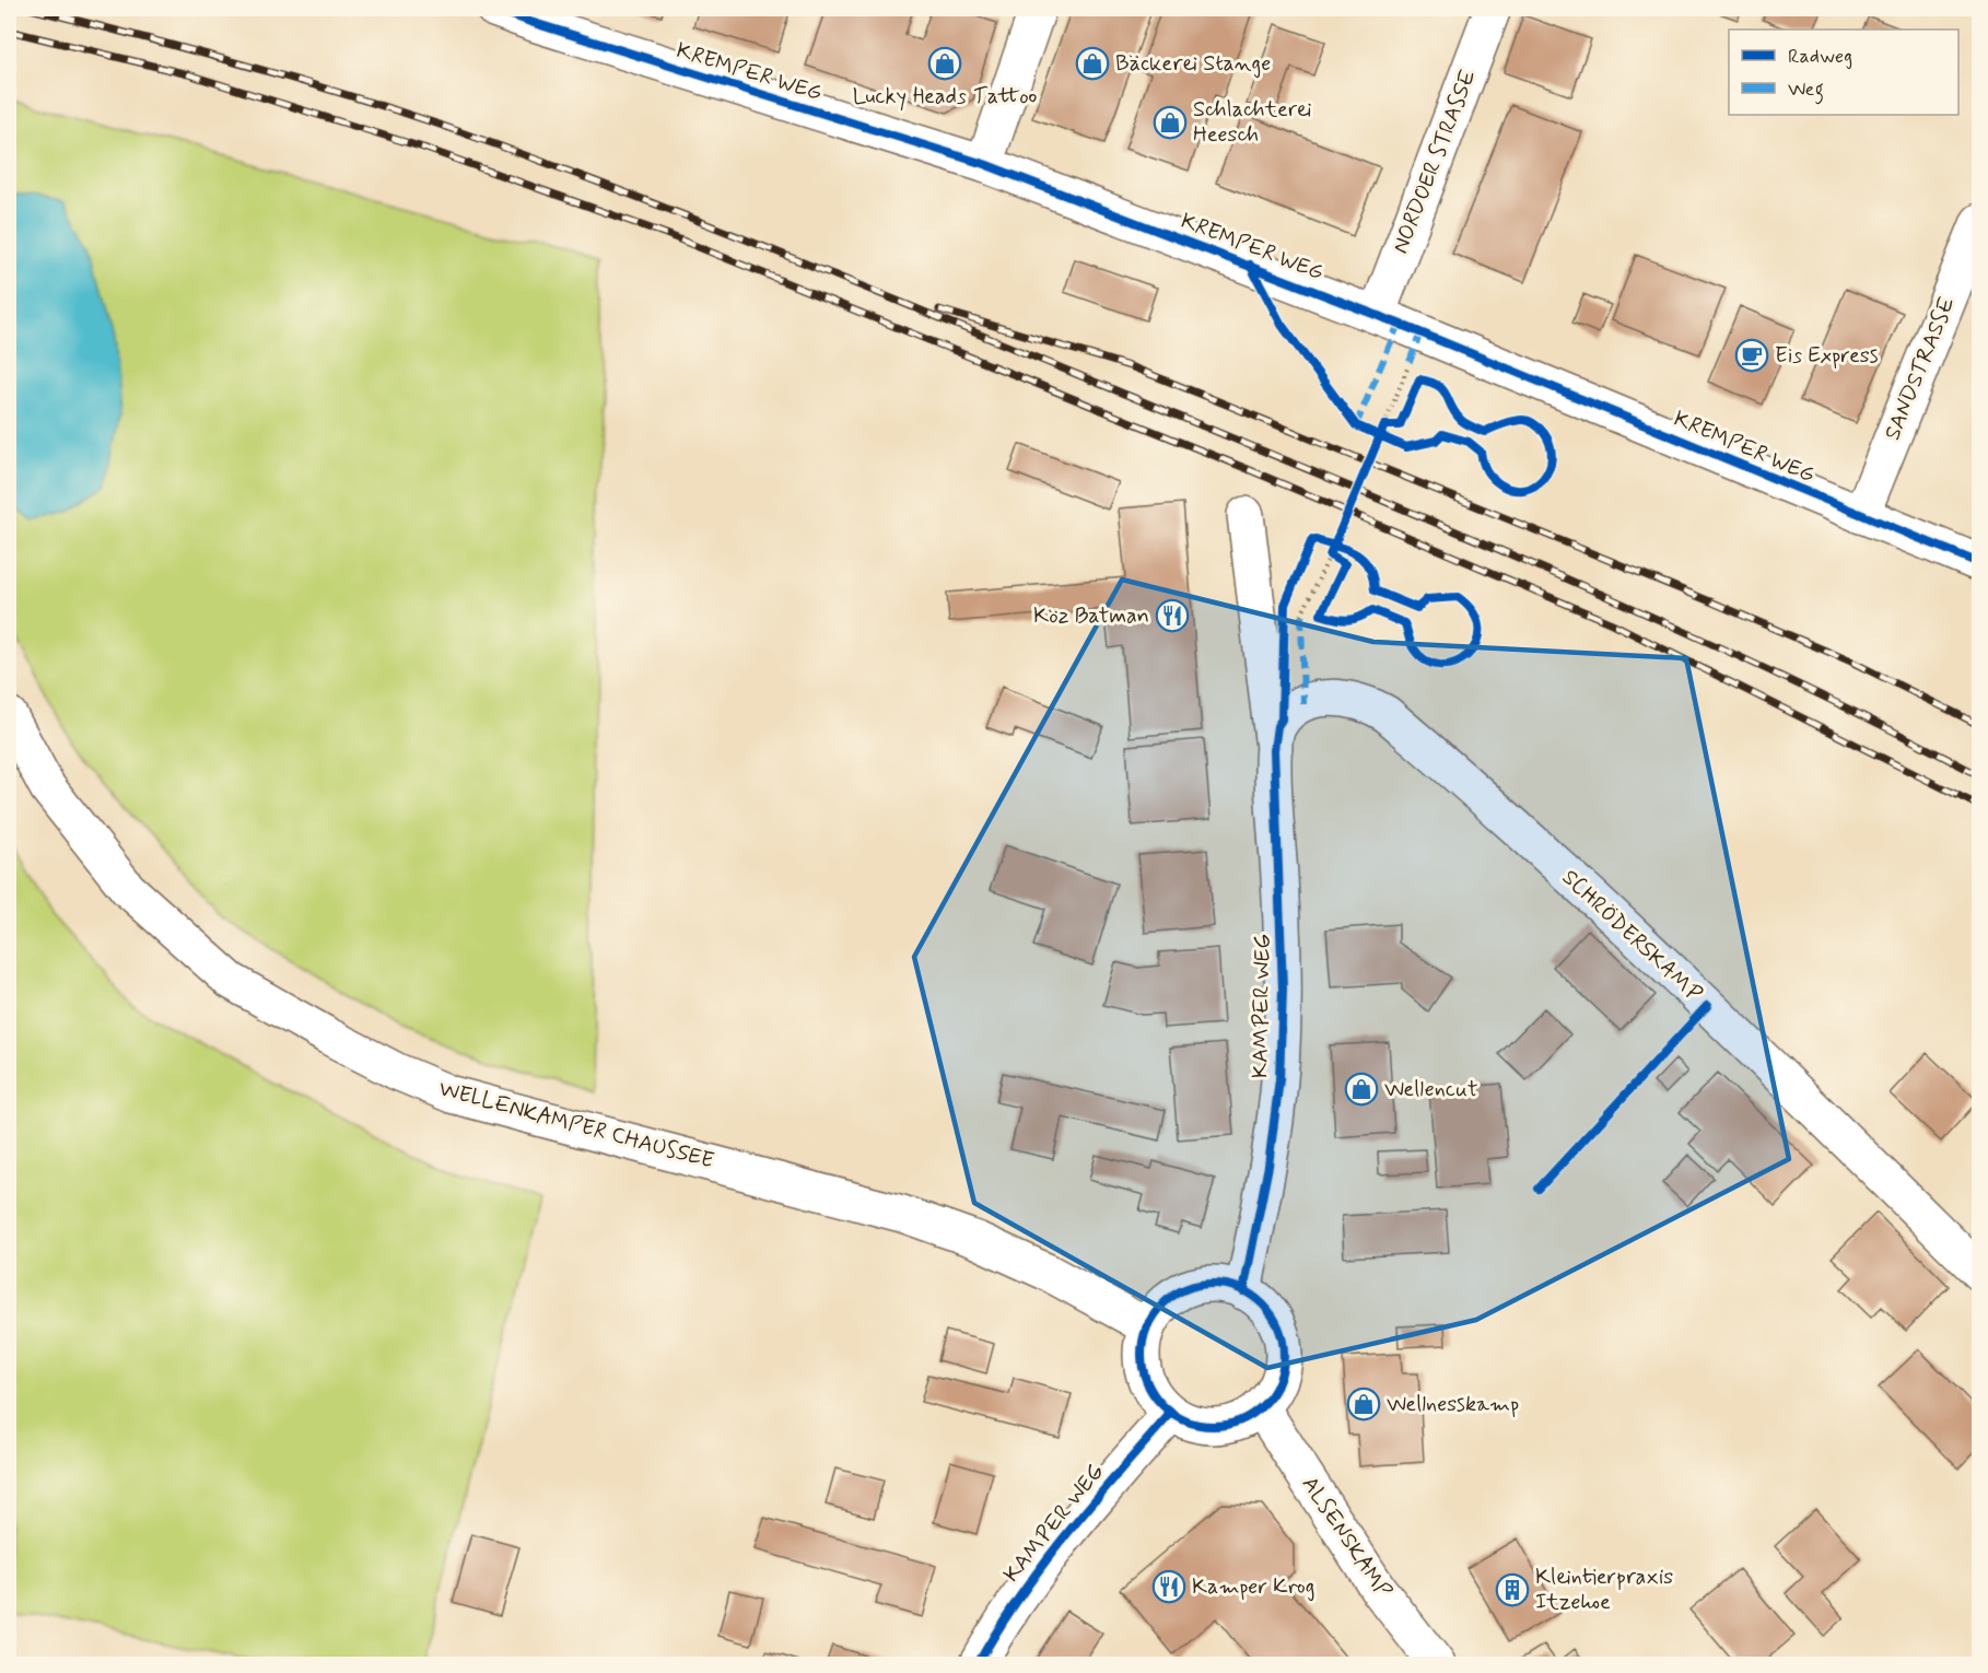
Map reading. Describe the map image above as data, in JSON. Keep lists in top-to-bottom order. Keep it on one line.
{"streets":{"street":["KREMPER WEG","NORDOER STRASSE","SANDSTRASSE","SCHRÖDERSKAMP","KAMPER WEG","WELLENKAMPER CHAUSSEE","ALSENSKAMP"]},"crossings":[["KREMPER WEG","NORDOER STRASSE"],["KREMPER WEG","SANDSTRASSE"],["SCHRÖDERSKAMP","KAMPER WEG"],["KAMPER WEG","WELLENKAMPER CHAUSSEE"],["KAMPER WEG","ALSENSKAMP"],["WELLENKAMPER CHAUSSEE","ALSENSKAMP"]],"places":{"shop":["Lucky Heads Tattoo","Bäckerei Stange","Schlachterei Heesch","Wellencut","Wellnesskamp"],"cafe":["Eis Express"],"restaurant":["Köz Batman","Kamper Krog"],"building":["Kleintierpraxis Itzehoe"]},"legend":["Radweg","Weg"]}
